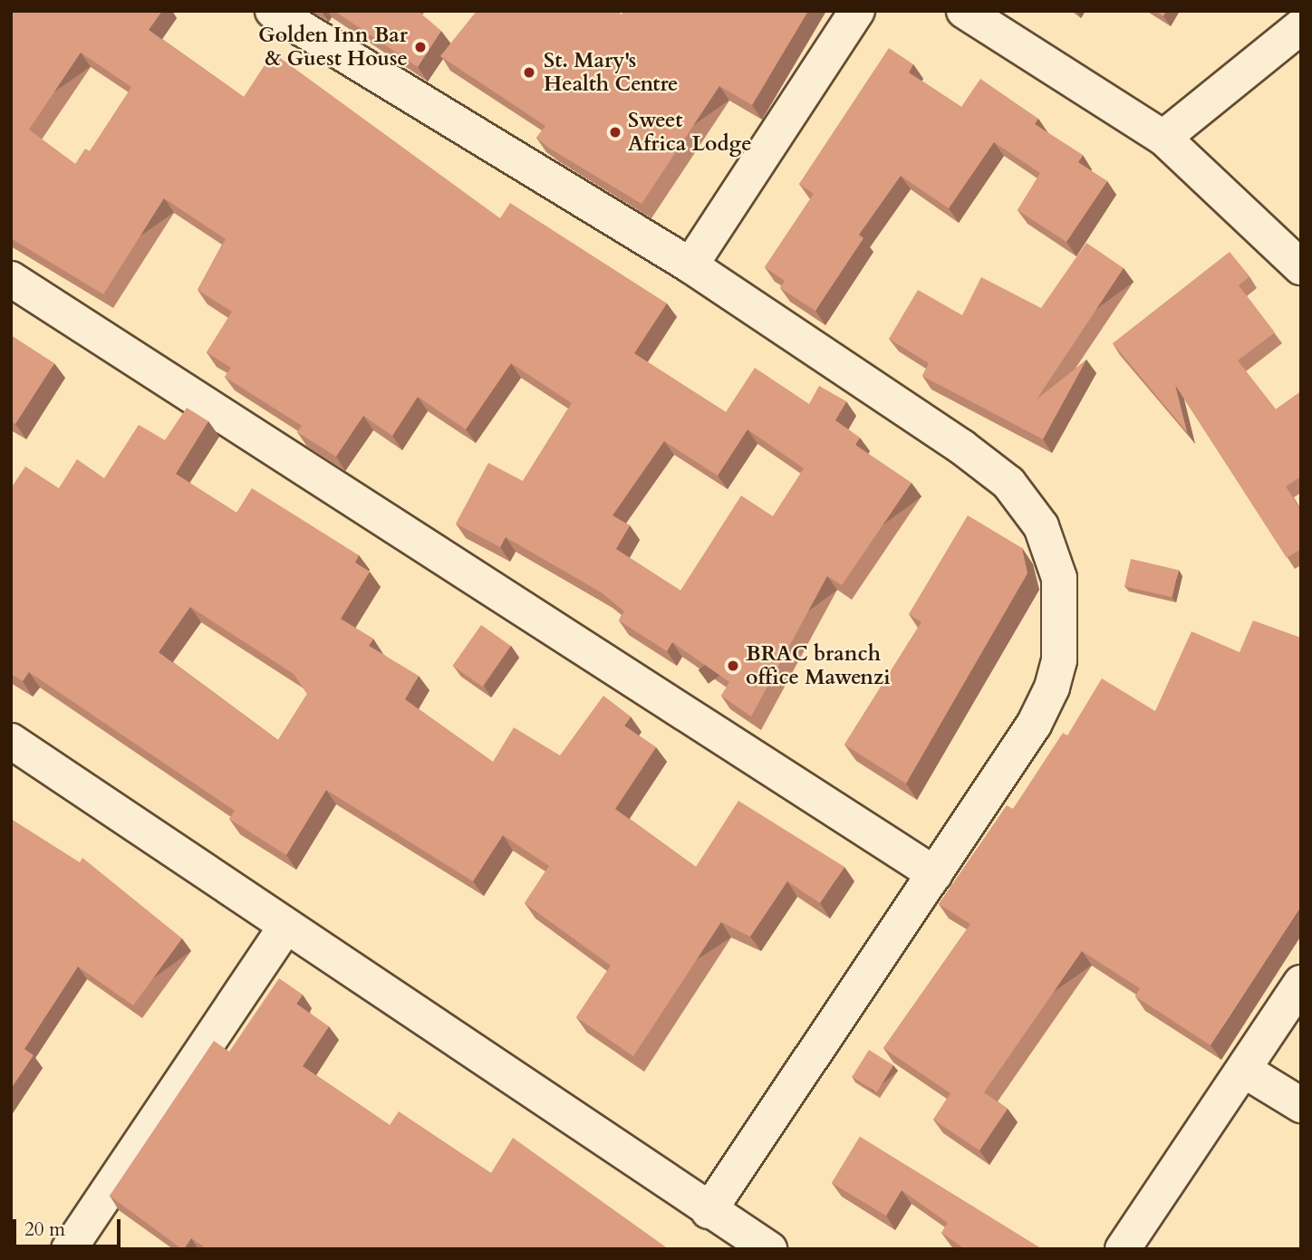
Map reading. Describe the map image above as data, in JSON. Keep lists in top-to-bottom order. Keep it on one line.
{"places":["Golden Inn Bar & Guest House","St. Mary's Health Centre","Sweet Africa Lodge","BRAC branch office Mawenzi"],"scale_bar":"20 m"}
